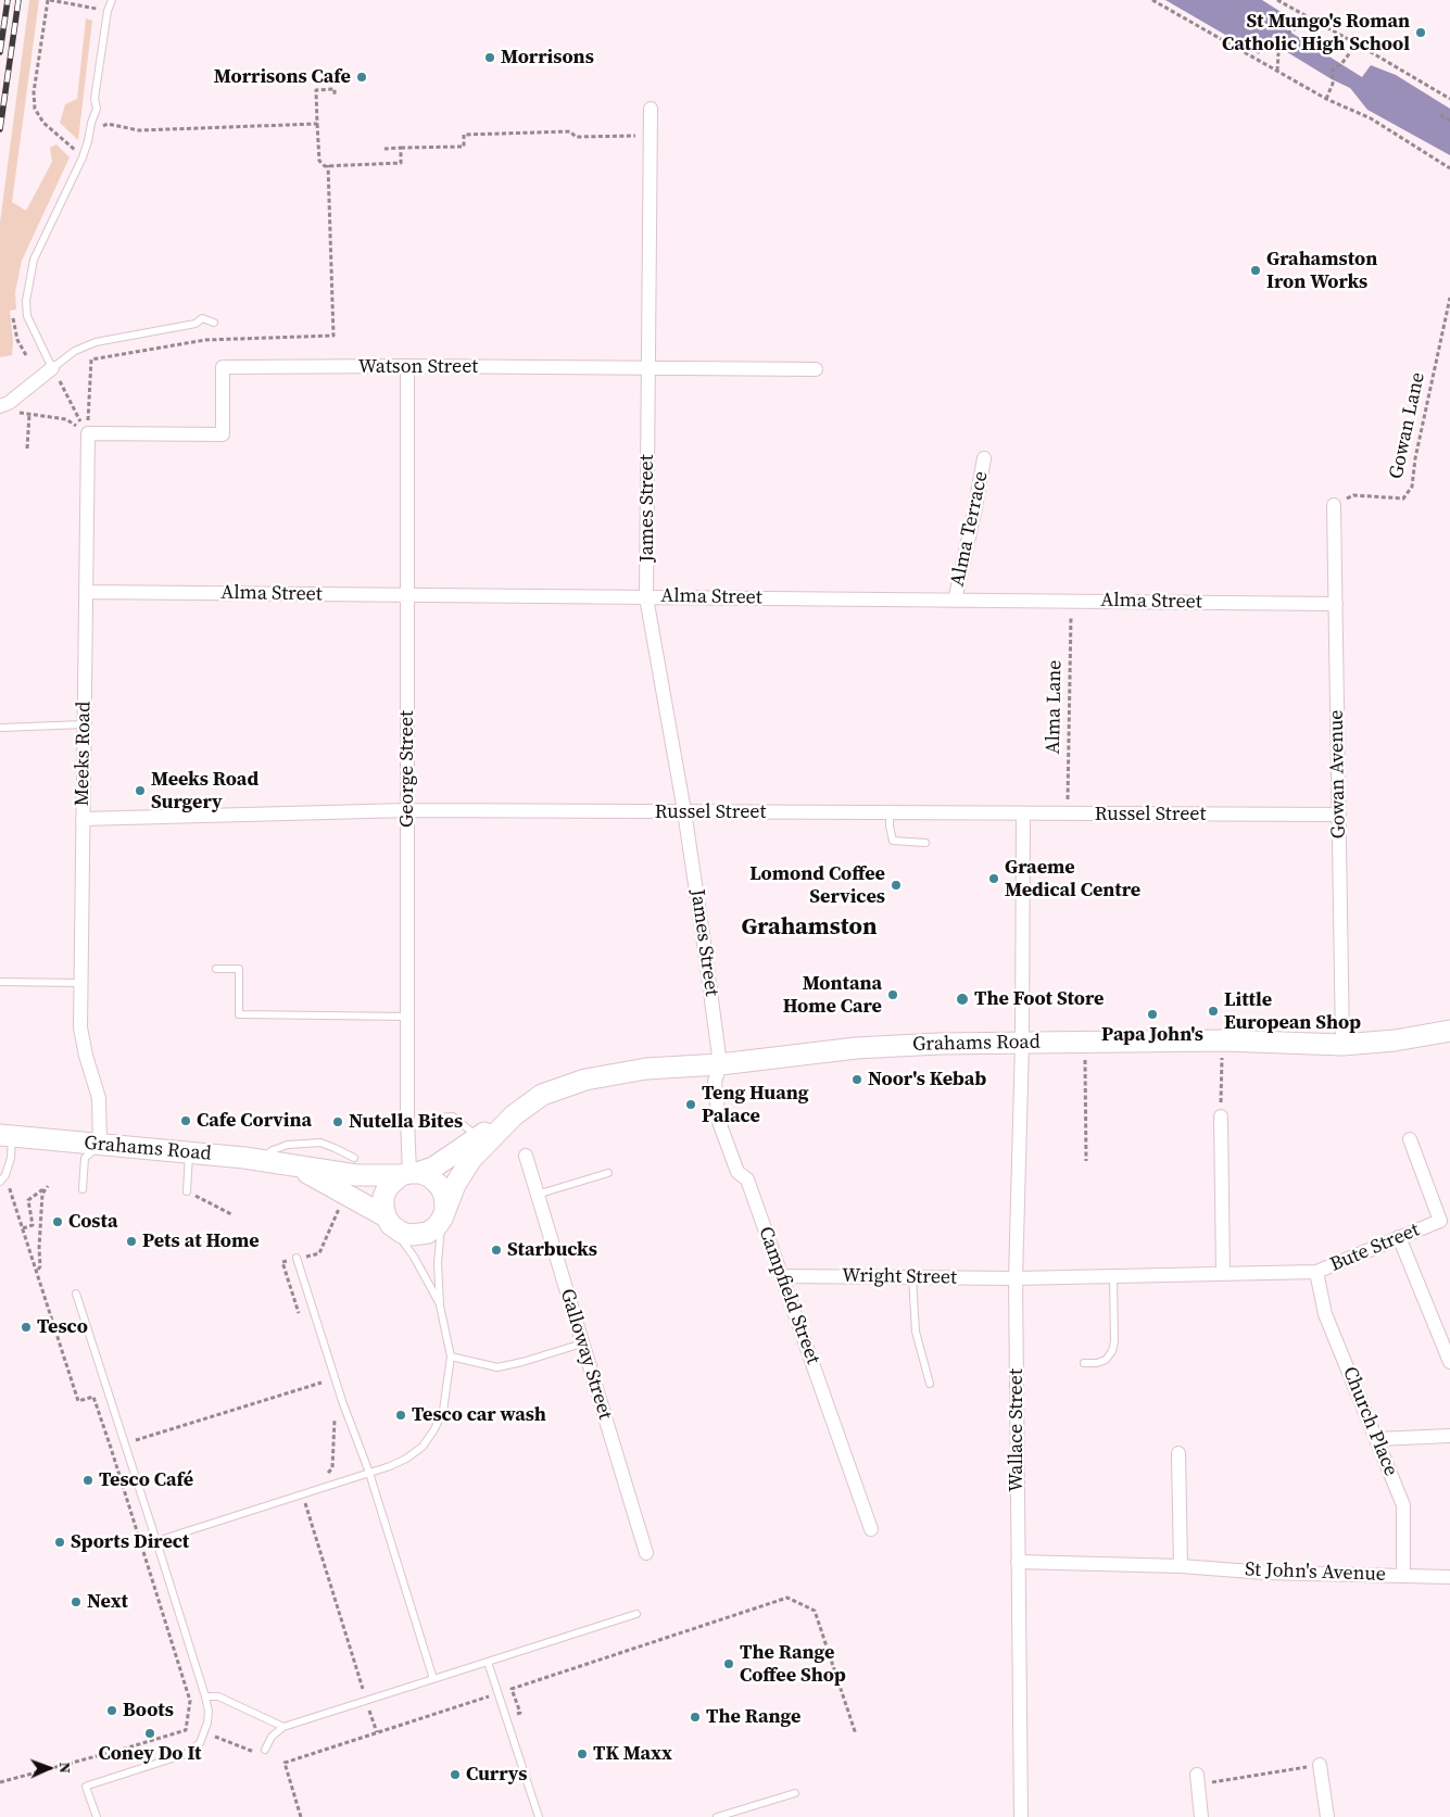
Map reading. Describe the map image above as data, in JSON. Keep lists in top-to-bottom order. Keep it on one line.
{"streets":{"main road":["Grahams Road"],"street":["Watson Street","James Street","Alma Terrace","Alma Street","Meeks Road","George Street","Gowan Avenue","Russel Street","Bute Street","Wright Street","Campfield Street","Galloway Street","Church Place","Wallace Street","St John's Avenue"],"path":["Gowan Lane","Alma Lane"]},"crossings":[["Watson Street","James Street"],["Watson Street","Meeks Road"],["Watson Street","George Street"],["Gowan Lane","Gowan Avenue"],["James Street","Alma Street"],["James Street","Russel Street"],["James Street","Grahams Road"],["James Street","Campfield Street"],["Alma Terrace","Alma Street"],["Alma Street","Alma Lane"],["Alma Street","Meeks Road"],["Alma Street","George Street"],["Alma Street","Gowan Avenue"],["Alma Lane","Russel Street"],["Meeks Road","Russel Street"],["Meeks Road","Grahams Road"],["George Street","Russel Street"],["George Street","Grahams Road"],["Gowan Avenue","Russel Street"],["Gowan Avenue","Grahams Road"],["Russel Street","Wallace Street"],["Grahams Road","Campfield Street"],["Grahams Road","Wallace Street"],["Bute Street","Wright Street"],["Bute Street","Church Place"],["Bute Street","Wallace Street"],["Wright Street","Campfield Street"],["Wright Street","Wallace Street"],["Church Place","St John's Avenue"],["Wallace Street","St John's Avenue"]],"districts":["Grahamston"],"places":["St Mungo's Roman Catholic High School","Morrisons","Morrisons Cafe","Grahamston Iron Works","Meeks Road Surgery","Graeme Medical Centre","Lomond Coffee Services","Montana Home Care","The Foot Store","Little European Shop","Papa John's","Noor's Kebab","Teng Huang Palace","Cafe Corvina","Nutella Bites","Costa","Pets at Home","Starbucks","Tesco","Tesco car wash","Tesco Café","Sports Direct","Next","The Range Coffee Shop","Boots","The Range","Coney Do It","TK Maxx","Currys"],"north":"right"}
